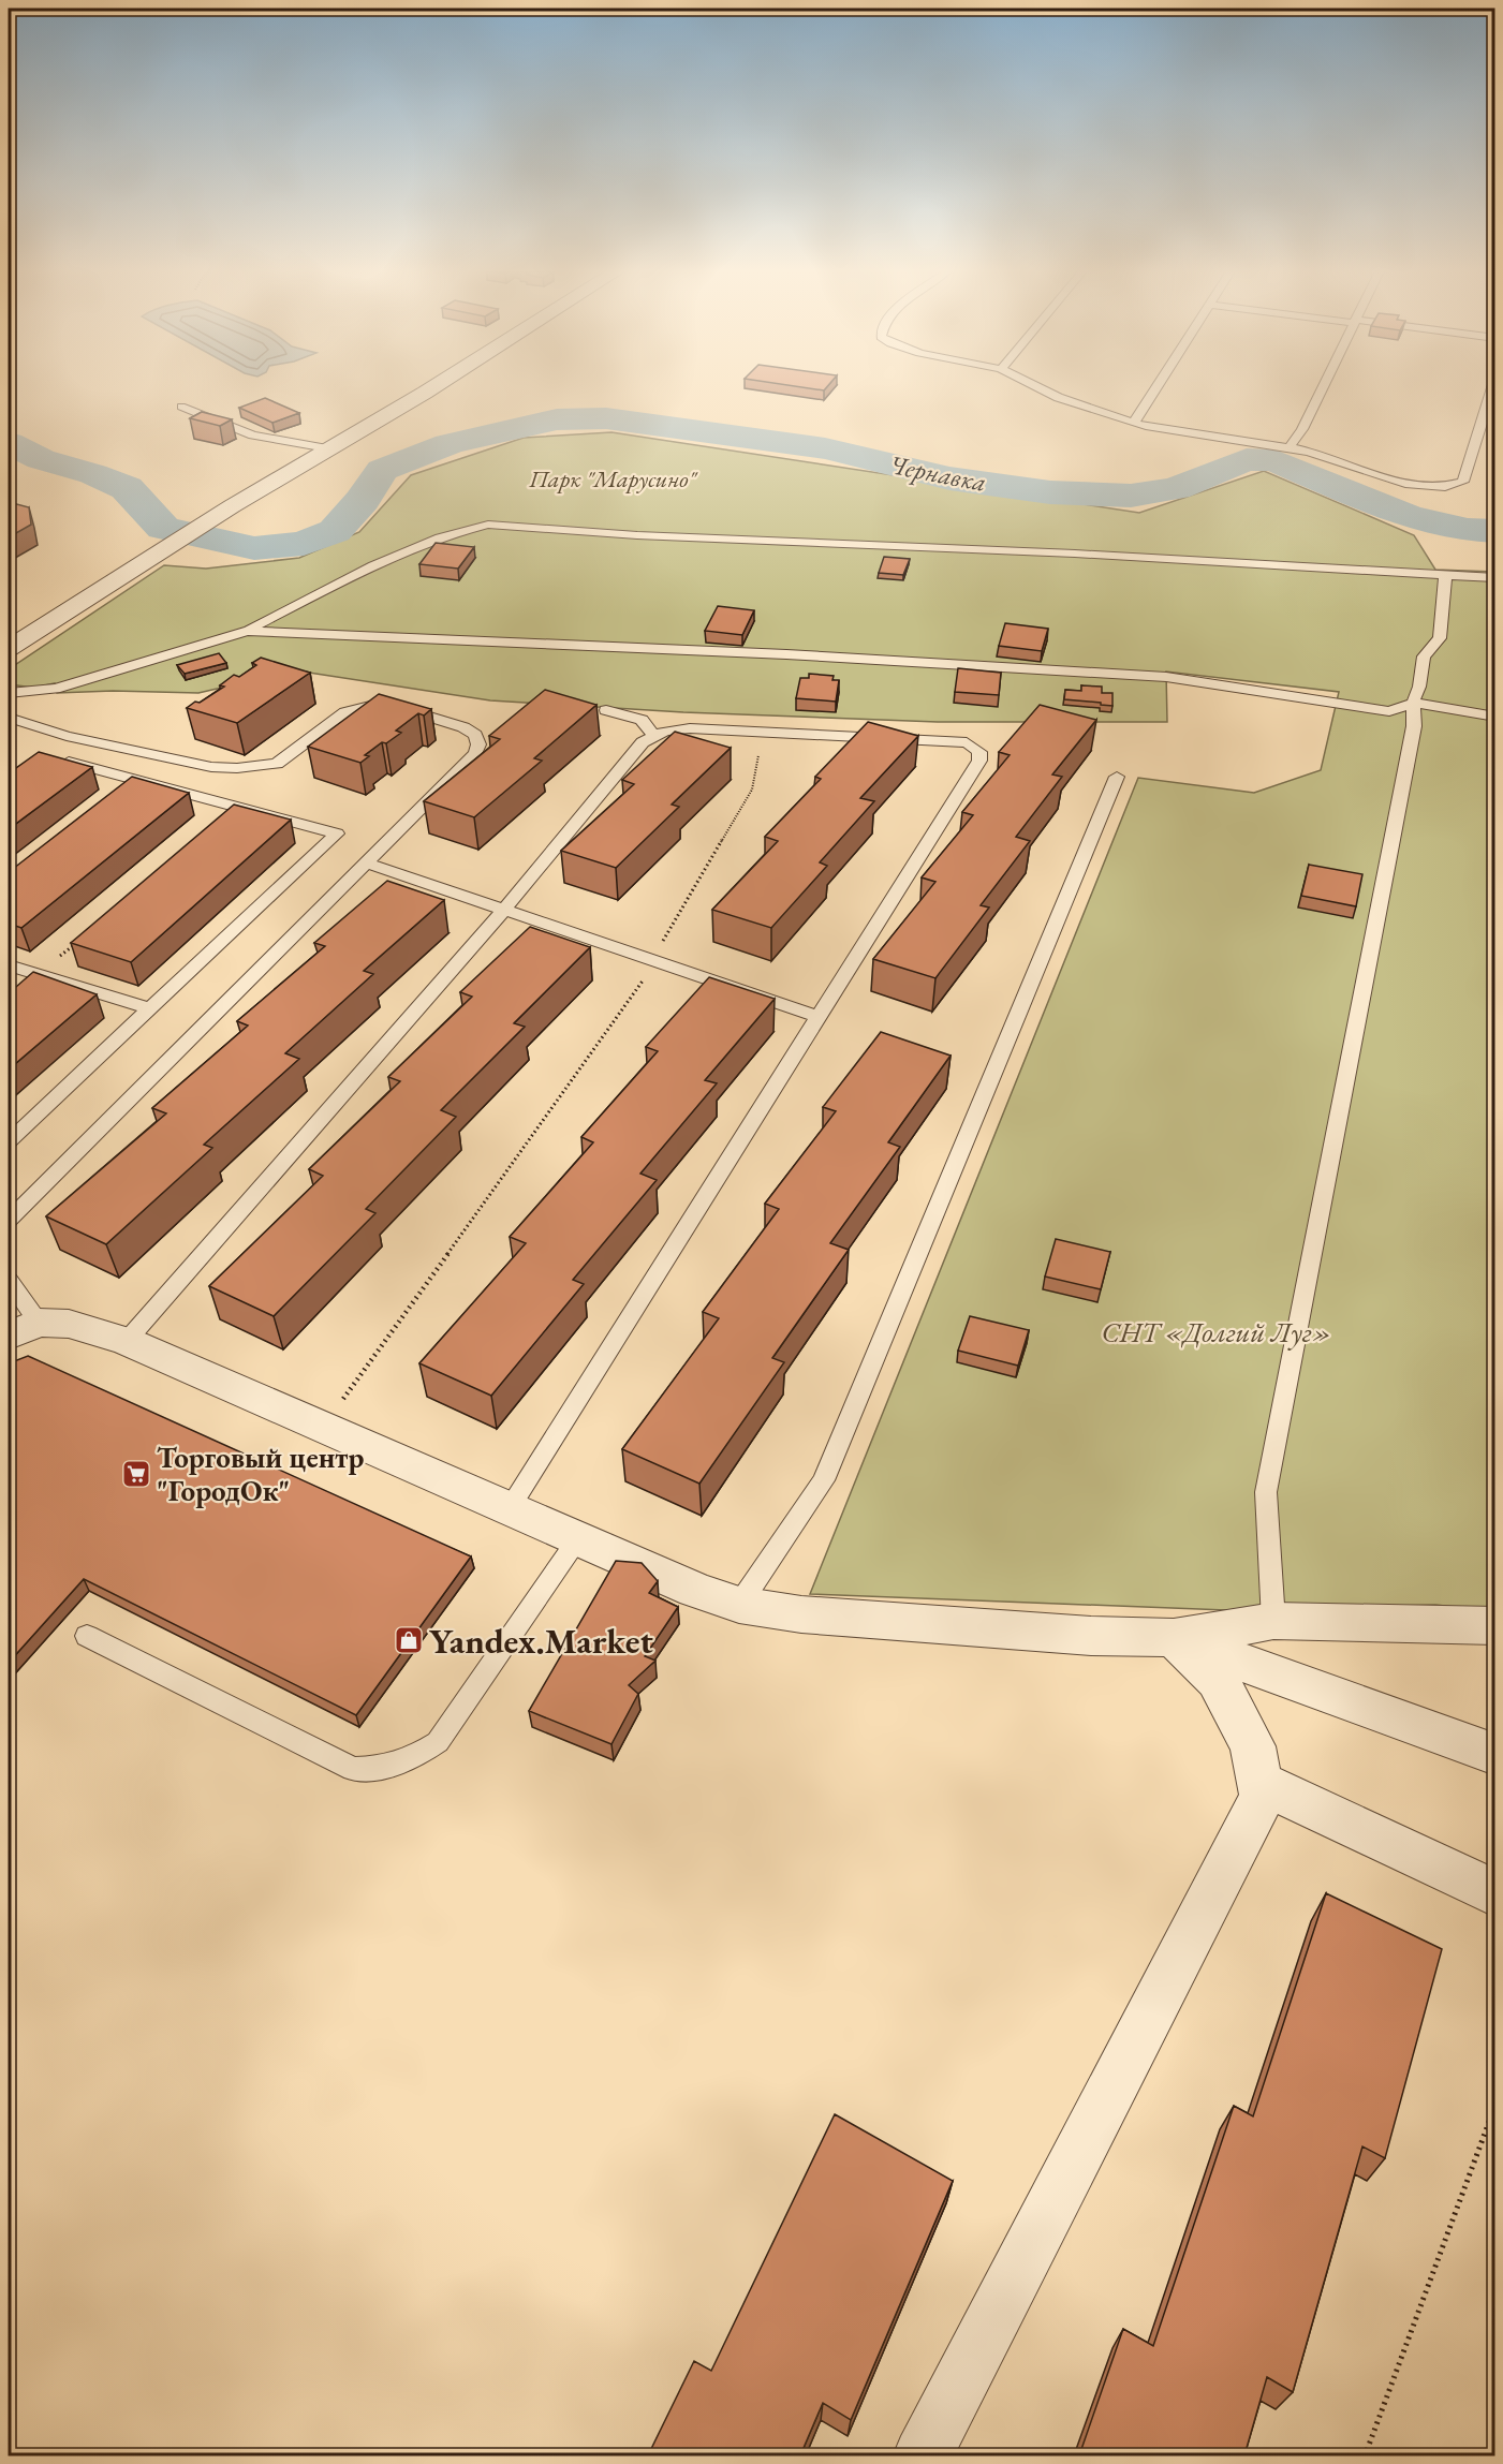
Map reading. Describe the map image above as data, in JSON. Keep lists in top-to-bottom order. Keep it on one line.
{"water":["Чернавка"],"parks":["Парк \"Марусино\"","СНТ «Долгий Луг»"],"places":{"supermarket":["Торговый центр \"ГородОк\""],"shop":["Yandex.Market"]}}
